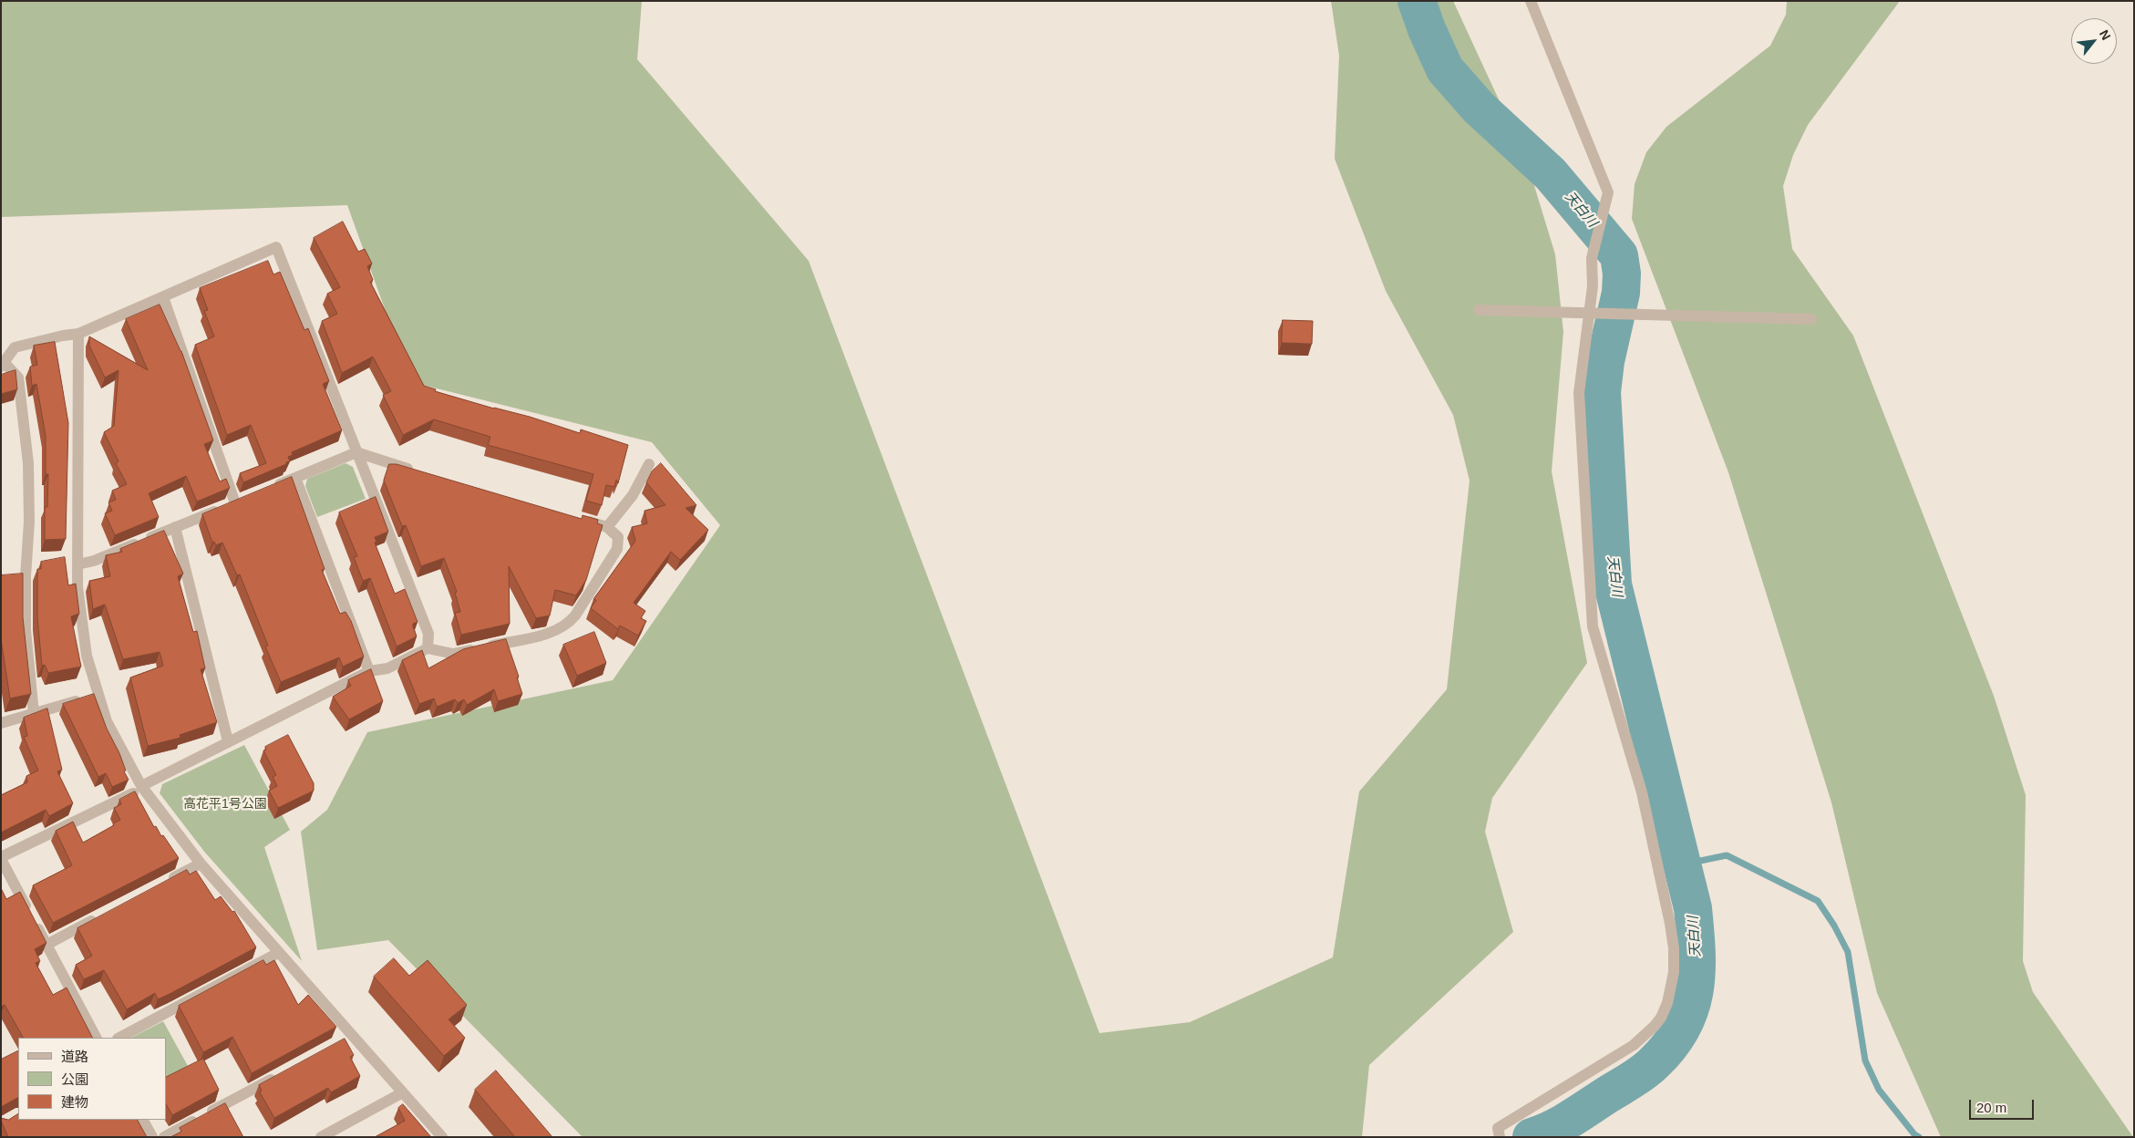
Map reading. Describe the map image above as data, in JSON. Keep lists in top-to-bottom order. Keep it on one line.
{"water":["天白川"],"parks":["高花平1号公園"],"legend":["道路","公園","建物"],"scale_bar":"20 m","north":"top right"}
